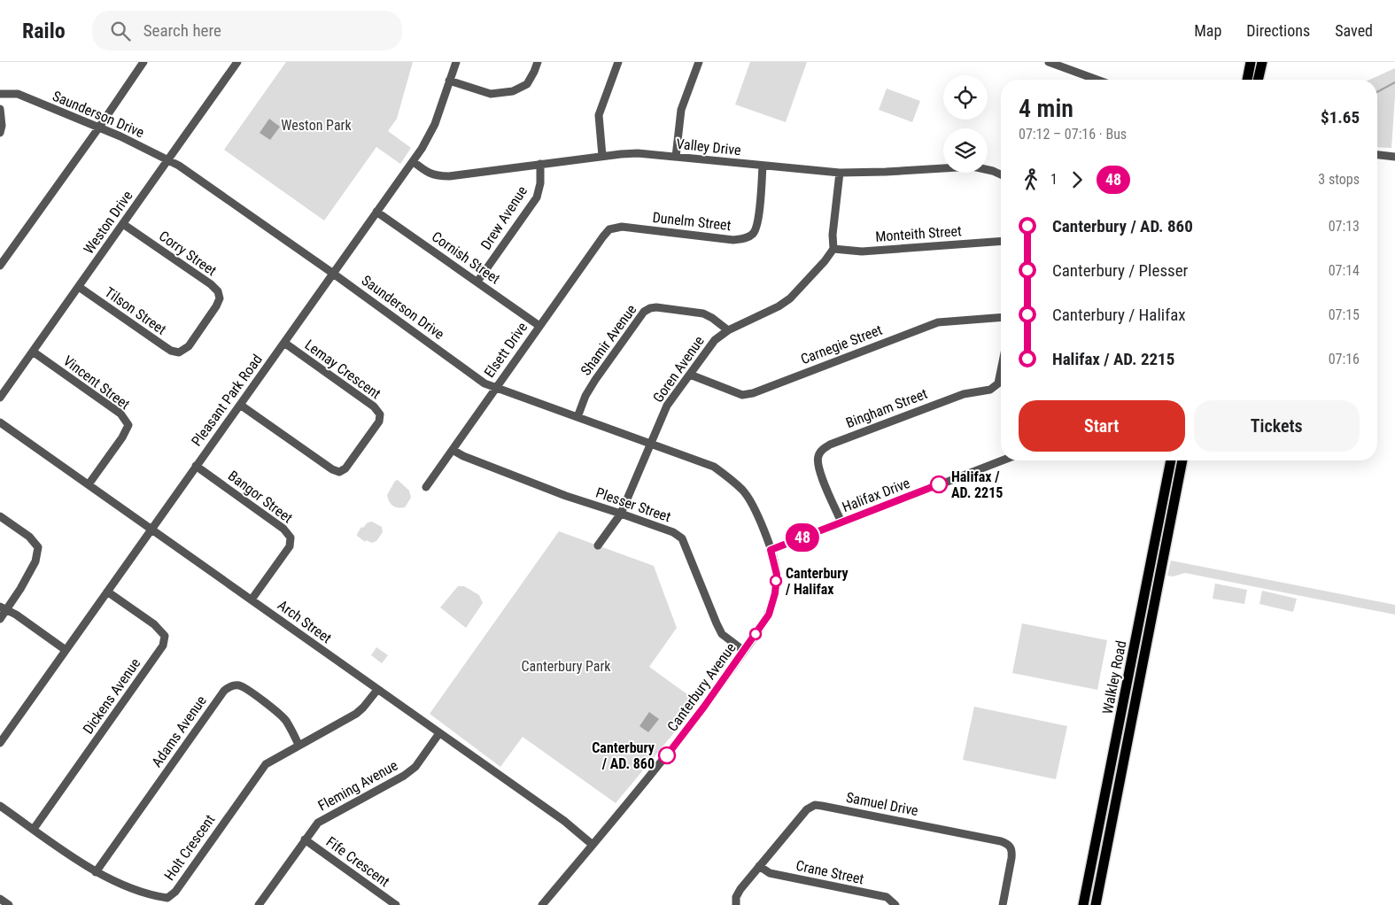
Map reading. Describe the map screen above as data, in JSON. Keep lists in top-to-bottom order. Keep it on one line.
{"streets":{"main road":["Walkley Road"],"street":["Saunderson Drive","Valley Drive","Drew Avenue","Dunelm Street","Weston Drive","Monteith Street","Corry Street","Cornish Street","Tilson Street","Shamir Avenue","Carnegie Street","Elsett Drive","Lemay Crescent","Goren Avenue","Vincent Street","Pleasant Park Road","Bingham Street","Halifax Drive","Bangor Street","Plesser Street","Arch Street","Canterbury Avenue","Dickens Avenue","Adams Avenue","Fleming Avenue","Samuel Drive","Holt Crescent","Fife Crescent","Crane Street"]},"crossings":[["Saunderson Drive","Weston Drive"],["Saunderson Drive","Shamir Avenue"],["Saunderson Drive","Elsett Drive"],["Saunderson Drive","Goren Avenue"],["Saunderson Drive","Pleasant Park Road"],["Saunderson Drive","Halifax Drive"],["Saunderson Drive","Canterbury Avenue"],["Valley Drive","Drew Avenue"],["Valley Drive","Dunelm Street"],["Valley Drive","Pleasant Park Road"],["Drew Avenue","Cornish Street"],["Dunelm Street","Elsett Drive"],["Weston Drive","Corry Street"],["Weston Drive","Tilson Street"],["Weston Drive","Vincent Street"],["Monteith Street","Goren Avenue"],["Corry Street","Tilson Street"],["Cornish Street","Elsett Drive"],["Cornish Street","Pleasant Park Road"],["Shamir Avenue","Goren Avenue"],["Carnegie Street","Goren Avenue"],["Elsett Drive","Plesser Street"],["Lemay Crescent","Pleasant Park Road"],["Goren Avenue","Plesser Street"],["Vincent Street","Arch Street"],["Pleasant Park Road","Bangor Street"],["Pleasant Park Road","Arch Street"],["Pleasant Park Road","Dickens Avenue"],["Bingham Street","Halifax Drive"],["Halifax Drive","Canterbury Avenue"],["Bangor Street","Arch Street"],["Plesser Street","Canterbury Avenue"],["Arch Street","Canterbury Avenue"],["Arch Street","Fleming Avenue"],["Arch Street","Holt Crescent"],["Dickens Avenue","Holt Crescent"],["Adams Avenue","Holt Crescent"],["Fleming Avenue","Fife Crescent"],["Samuel Drive","Crane Street"]],"parks":["Weston Park","Canterbury Park"],"places":["Halifax / AD. 2215","Canterbury / Halifax","Canterbury / AD. 860"],"lines":["bus line 48"],"page":{"header":"Railo","search":"Search here","nav":["Map","Directions","Saved"],"on_map":"48","heading":["4 min","07:12 – 07:16 · Bus","$1.65"],"legs":["1","48","3 stops"],"list":[{"name":"Canterbury / AD. 860","value":"07:13"},{"name":"Canterbury / Plesser","value":"07:14"},{"name":"Canterbury / Halifax","value":"07:15"},{"name":"Halifax / AD. 2215","value":"07:16"}],"buttons":["Start","Tickets"]}}
